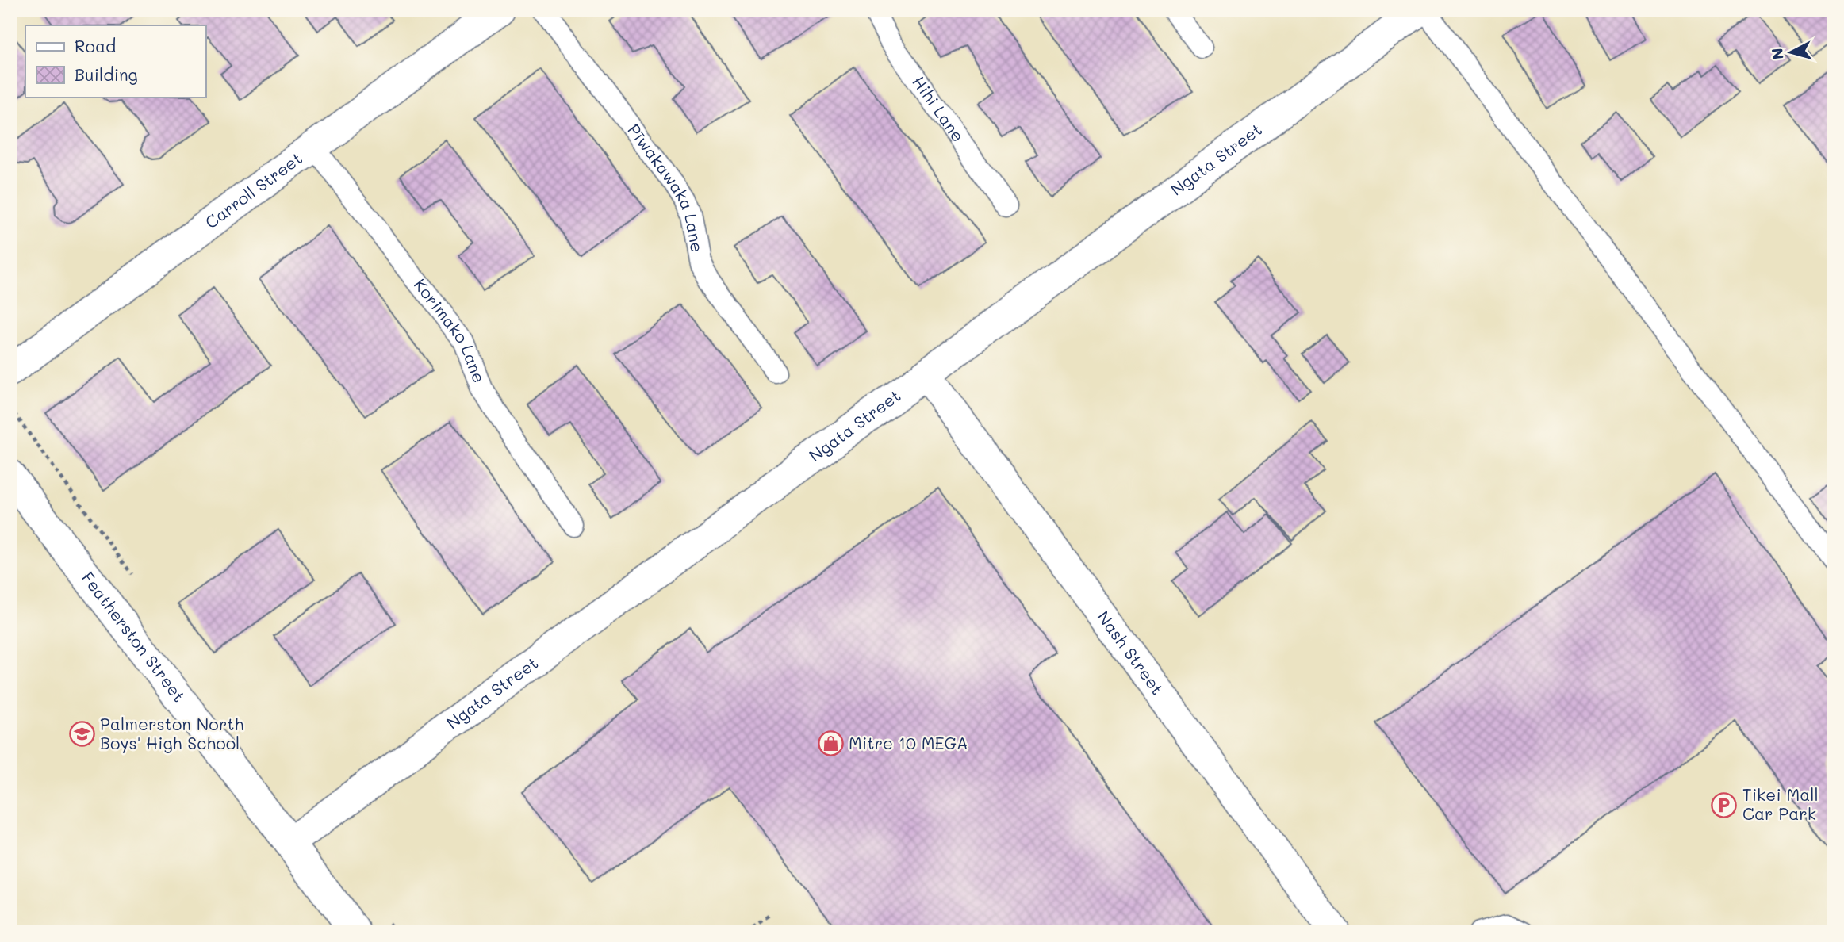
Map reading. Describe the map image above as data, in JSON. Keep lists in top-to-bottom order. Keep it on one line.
{"streets":{"street":["Ngata Street","Carroll Street","Featherston Street","Nash Street"],"lane":["Hihi Lane","Pīwakawaka Lane","Korimako Lane"]},"crossings":[["Ngata Street","Featherston Street"],["Ngata Street","Nash Street"],["Carroll Street","Korimako Lane"]],"places":{"school or university":["Palmerston North Boys' High School"],"shop":["Mitre 10 MEGA"],"parking":["Tikei Mall Car Park"]},"legend":["Road","Building"],"north":"left"}
